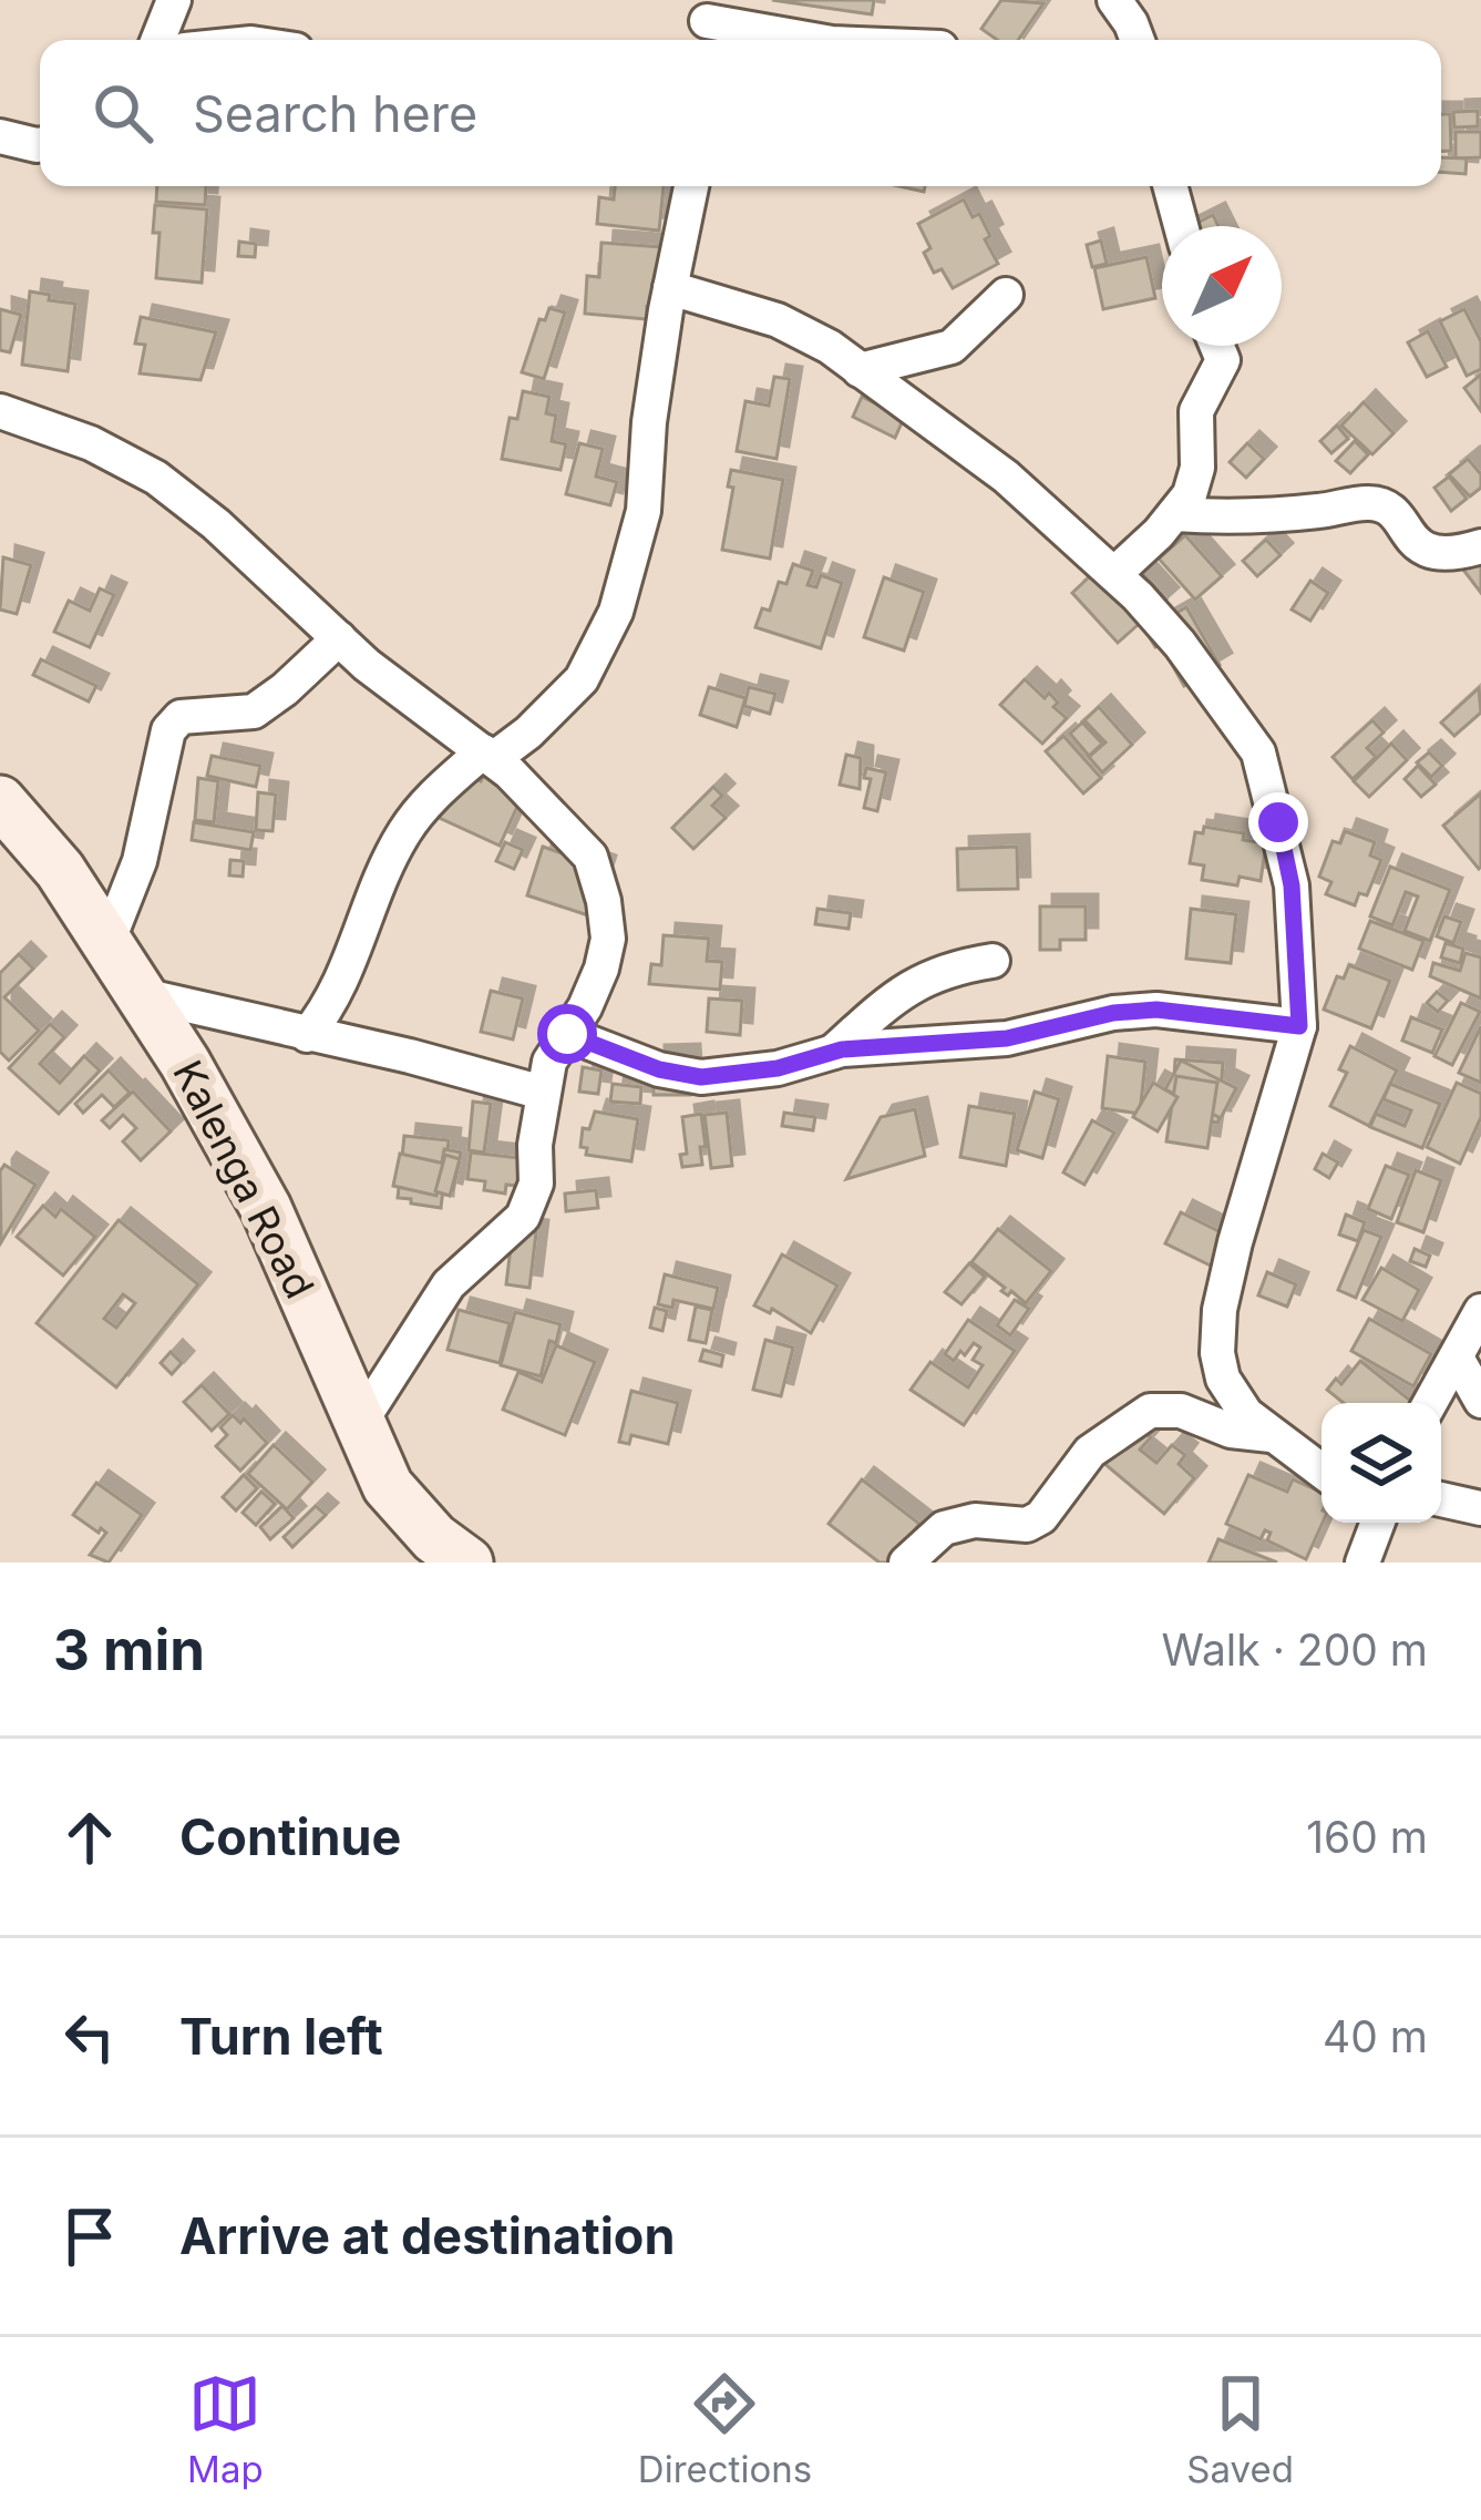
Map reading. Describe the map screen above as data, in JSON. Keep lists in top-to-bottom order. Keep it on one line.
{"streets":{"main road":["Kalenga Road"]},"north":"top right","page":{"search":"Search here","heading":["3 min","Walk · 200 m"],"list":[["Continue","160 m"],["Turn left","40 m"],"Arrive at destination"],"nav":["Map","Directions","Saved"]}}
